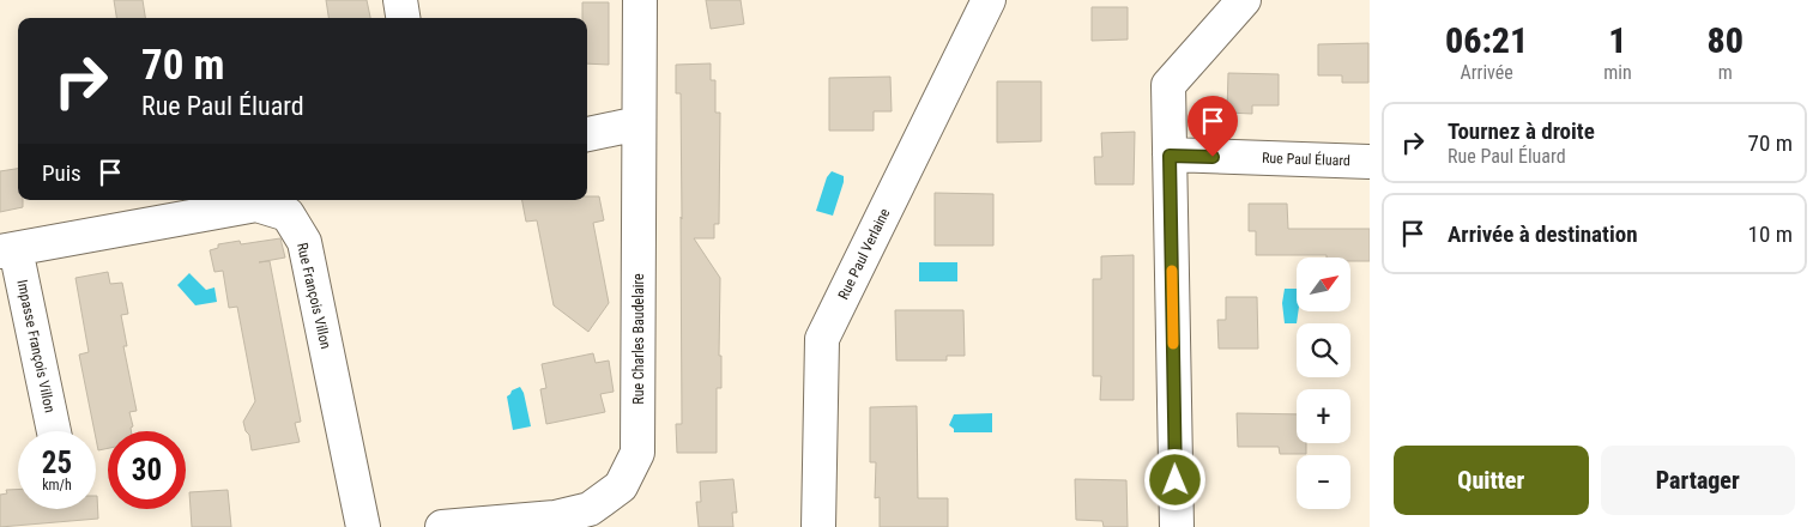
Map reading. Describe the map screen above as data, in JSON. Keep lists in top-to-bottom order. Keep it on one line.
{"streets":{"street":["Rue Paul Éluard","Rue Paul Verlaine","Rue François Villon","Rue Charles Baudelaire","Impasse François Villon"]},"crossings":[["Rue François Villon","Impasse François Villon"]],"north":"top right","page":{"eta":["06:21","Arrivée","1","min","80","m"],"turn":["70 m","Rue Paul Éluard"],"list":[{"name":"Tournez à droite","note":"Rue Paul Éluard","value":"70 m"},{"name":"Arrivée à destination","value":"10 m"}],"then":"Puis","map_buttons":["+","−"],"speed":"25 km/h","limit":"30","buttons":["Quitter","Partager"]}}
